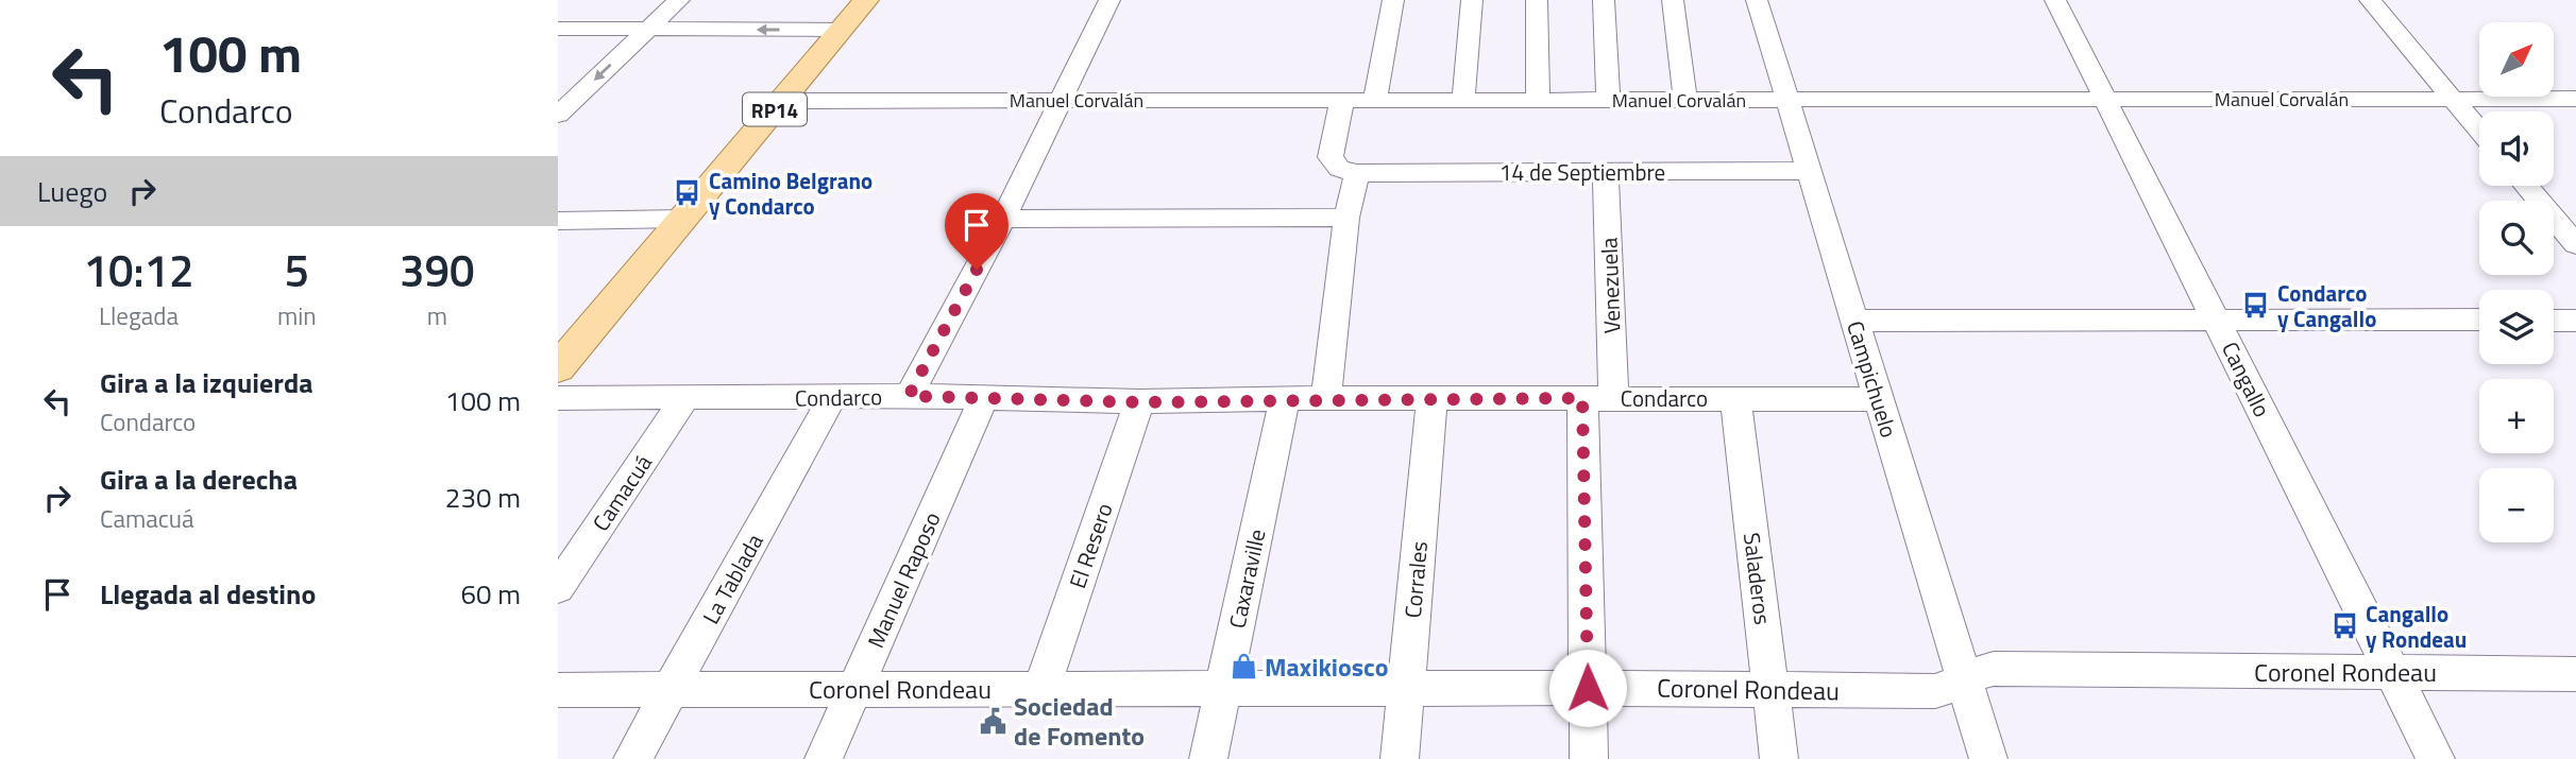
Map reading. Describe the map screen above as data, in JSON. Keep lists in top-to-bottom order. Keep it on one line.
{"streets":{"main road":["RP14"],"street":["Manuel Corvalán","14 de Septiembre","Venezuela","Campichuelo","Cangallo","Condarco","Camacuá","El Resero","La Tablada","Caxaraville","Saladeros","Manuel Raposo","Corrales","Coronel Rondeau"]},"crossings":[["Manuel Corvalán","RP14"],["Manuel Corvalán","Campichuelo"],["Manuel Corvalán","Cangallo"],["14 de Septiembre","Venezuela"],["14 de Septiembre","Campichuelo"],["Venezuela","Condarco"],["Venezuela","Coronel Rondeau"],["Campichuelo","Condarco"],["Campichuelo","Coronel Rondeau"],["Cangallo","Coronel Rondeau"],["Condarco","Camacuá"],["Condarco","El Resero"],["Condarco","La Tablada"],["Condarco","Caxaraville"],["Condarco","Saladeros"],["Condarco","Manuel Raposo"],["Condarco","Corrales"],["El Resero","Coronel Rondeau"],["La Tablada","Coronel Rondeau"],["Caxaraville","Coronel Rondeau"],["Saladeros","Coronel Rondeau"],["Manuel Raposo","Coronel Rondeau"],["Corrales","Coronel Rondeau"]],"places":{"bus stop":["Camino Belgrano y Condarco","Condarco y Cangallo","Cangallo y Rondeau"],"shop":["Maxikiosco"],"public building":["Sociedad de Fomento"]},"north":"top right","page":{"turn":["100 m","Condarco"],"map_buttons":["+","−"],"then":"Luego","eta":["10:12","Llegada","5","min","390","m"],"list":[{"name":"Gira a la izquierda","note":"Condarco","value":"100 m"},{"name":"Gira a la derecha","note":"Camacuá","value":"230 m"},{"name":"Llegada al destino","value":"60 m"}]}}
